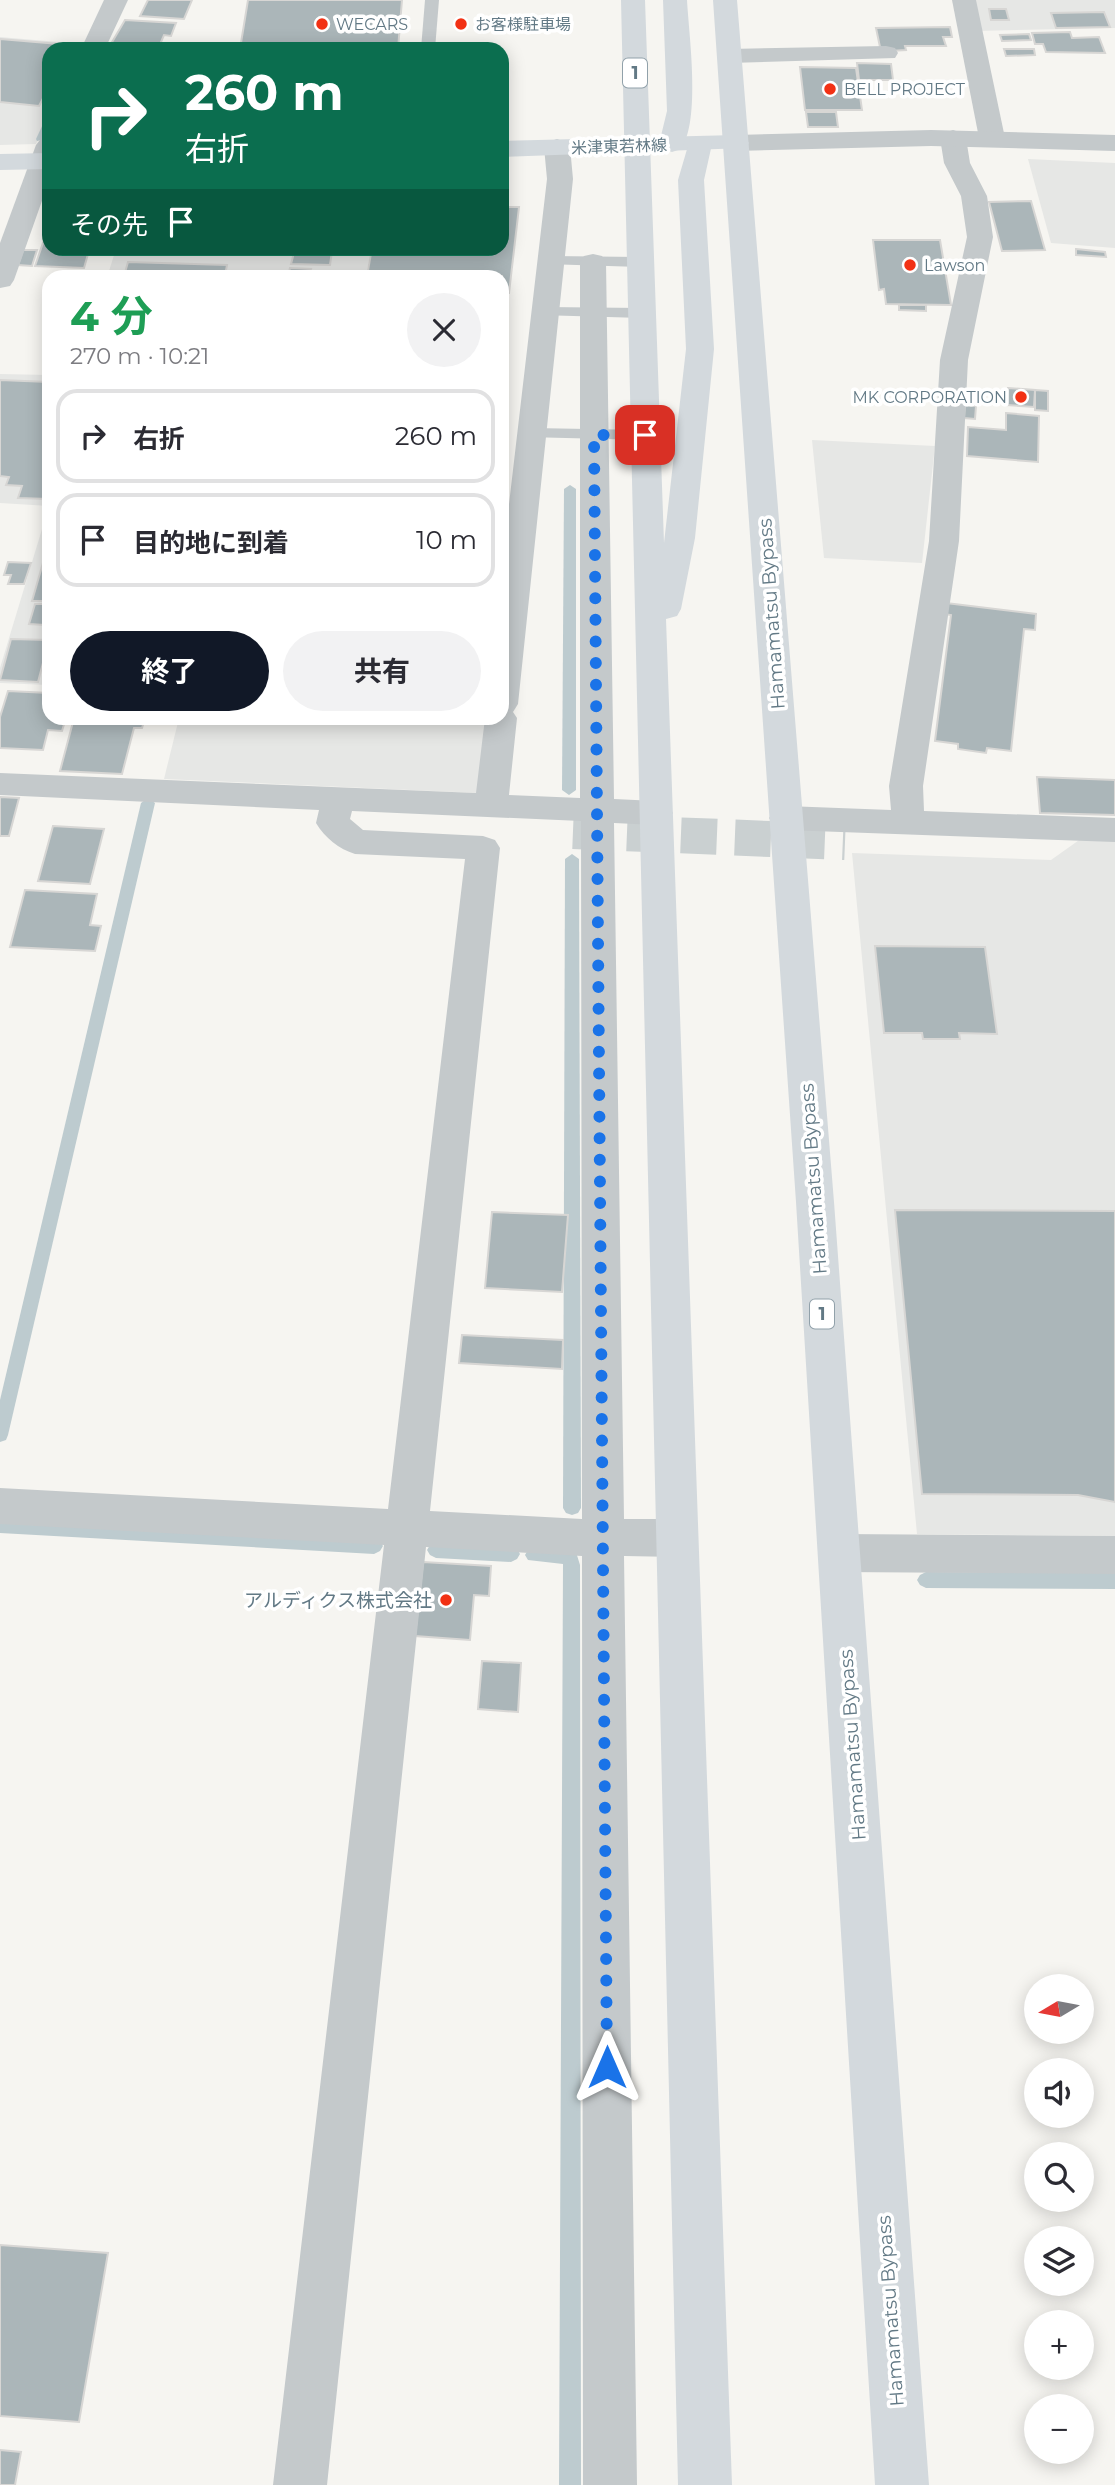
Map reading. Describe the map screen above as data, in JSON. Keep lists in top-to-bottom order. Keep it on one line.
{"streets":{"main road":["1","米津東若林線","Hamamatsu Bypass"]},"crossings":[["米津東若林線","Hamamatsu Bypass"]],"places":["WECARS","お客様駐車場","BELL PROJECT","Lawson","MK CORPORATION","アルディクス株式会社"],"north":"left","page":{"turn":["260 m","右折"],"then":"その先","heading":["4 分","270 m · 10:21"],"list":[{"name":"右折","value":"260 m"},{"name":"目的地に到着","value":"10 m"}],"buttons":["終了","共有"],"map_buttons":["+","−"]}}
